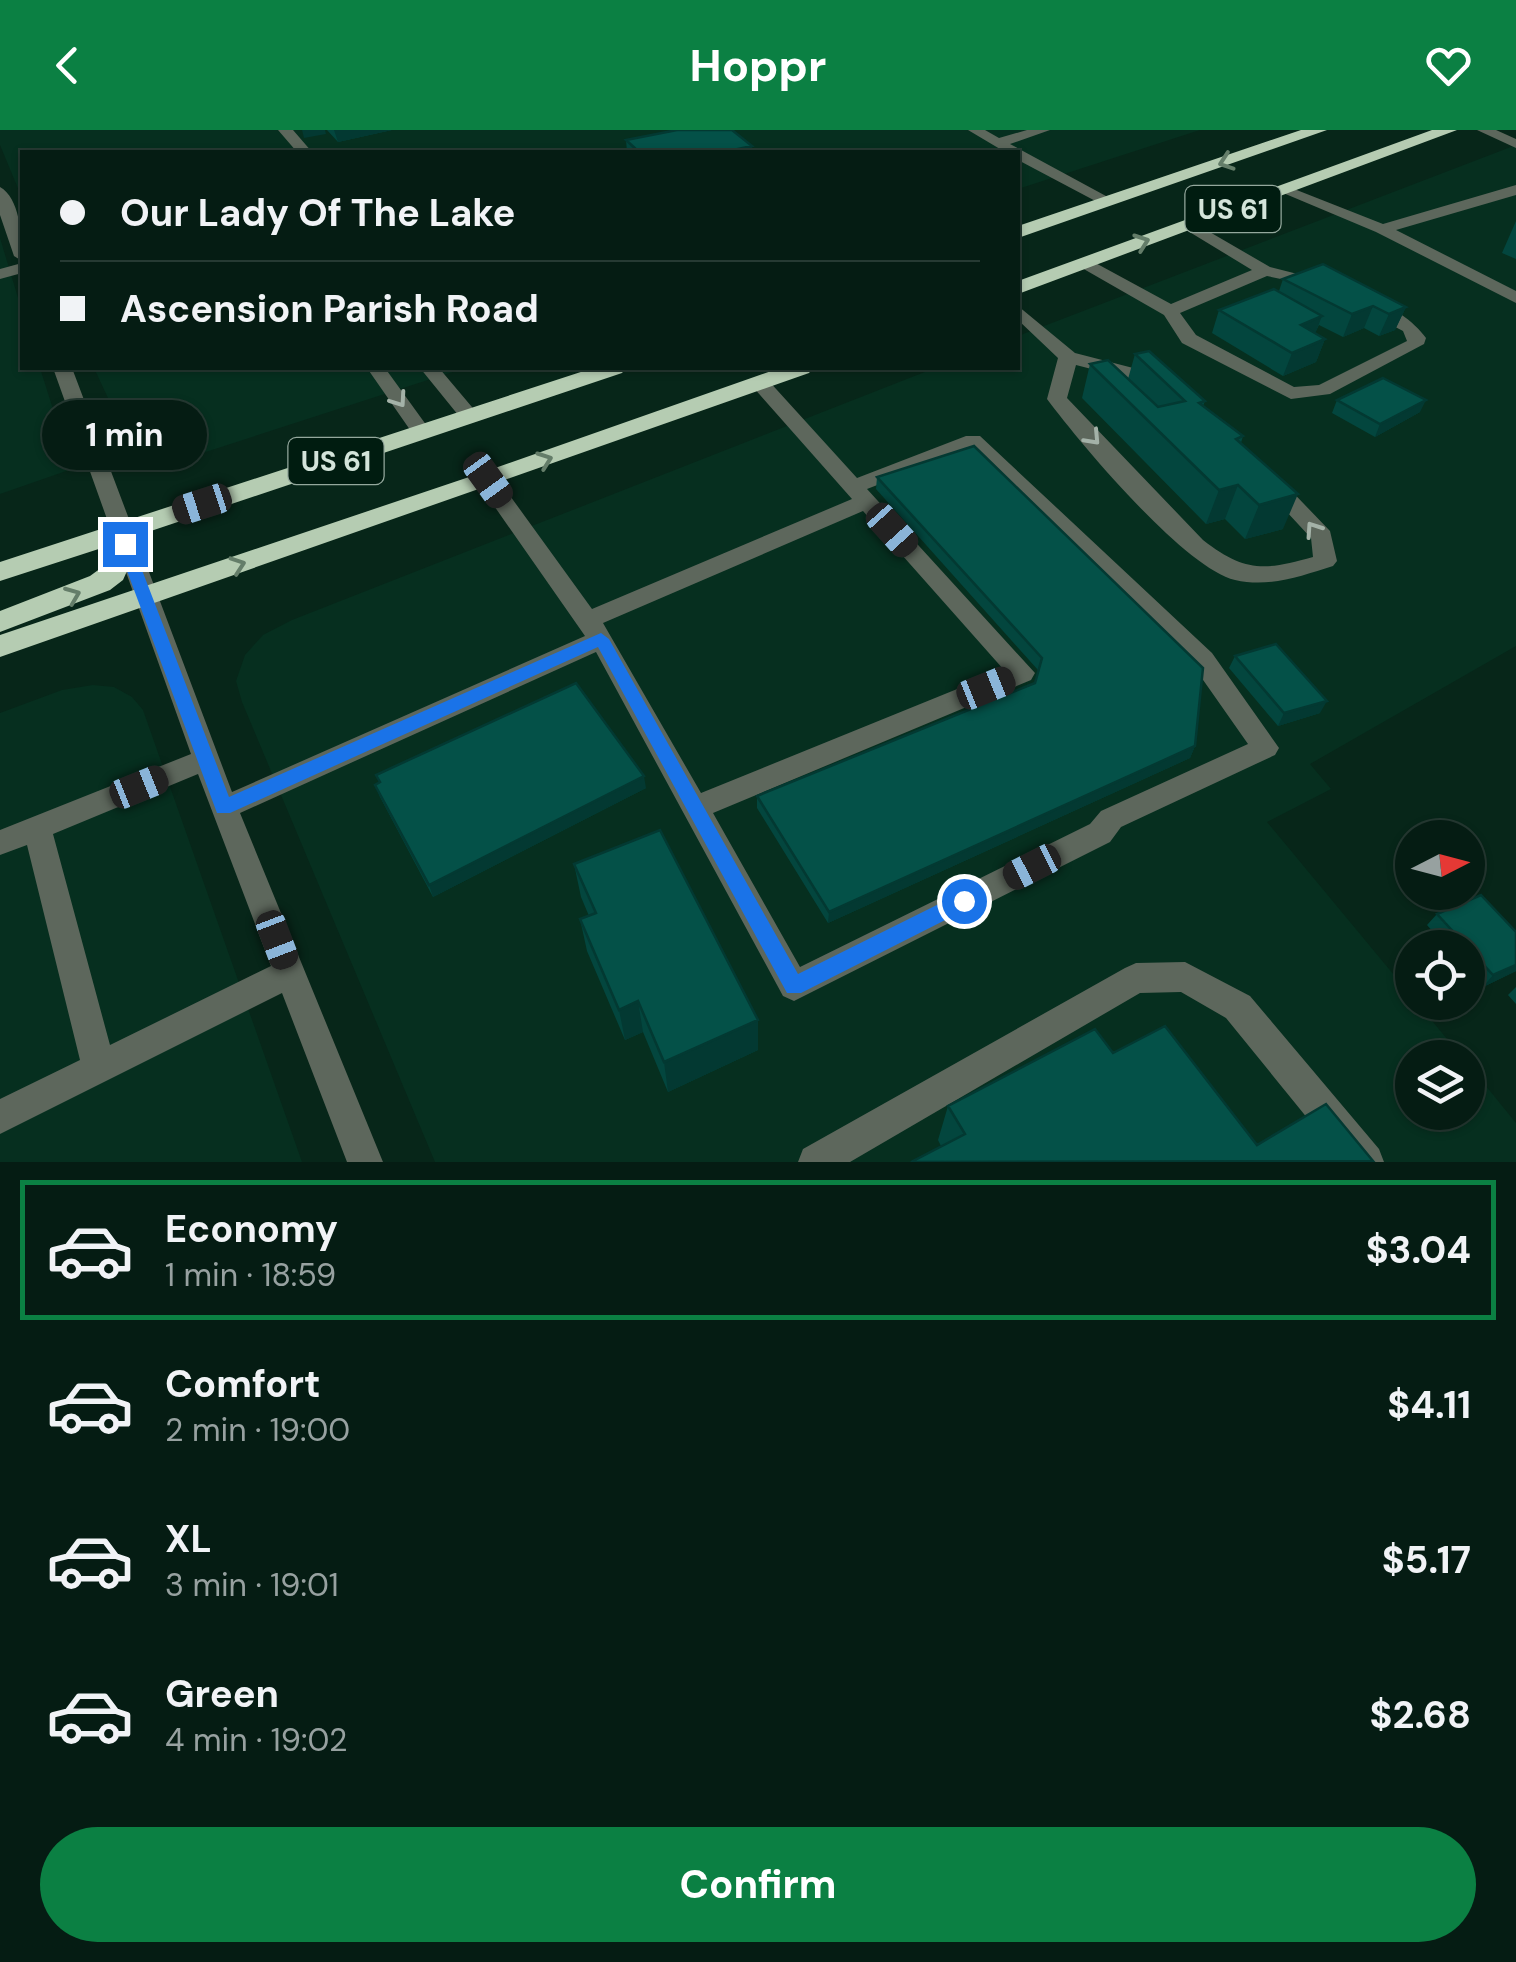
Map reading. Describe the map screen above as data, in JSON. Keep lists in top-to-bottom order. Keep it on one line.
{"streets":{"highway":["US 61"]},"north":"right","page":{"header":"Hoppr","banner":["Our Lady Of The Lake","Ascension Parish Road"],"bubble":"1 min","list":[{"name":"Economy","note":"1 min · 18:59","value":"$3.04"},{"name":"Comfort","note":"2 min · 19:00","value":"$4.11"},{"name":"XL","note":"3 min · 19:01","value":"$5.17"},{"name":"Green","note":"4 min · 19:02","value":"$2.68"}],"buttons":"Confirm"}}
